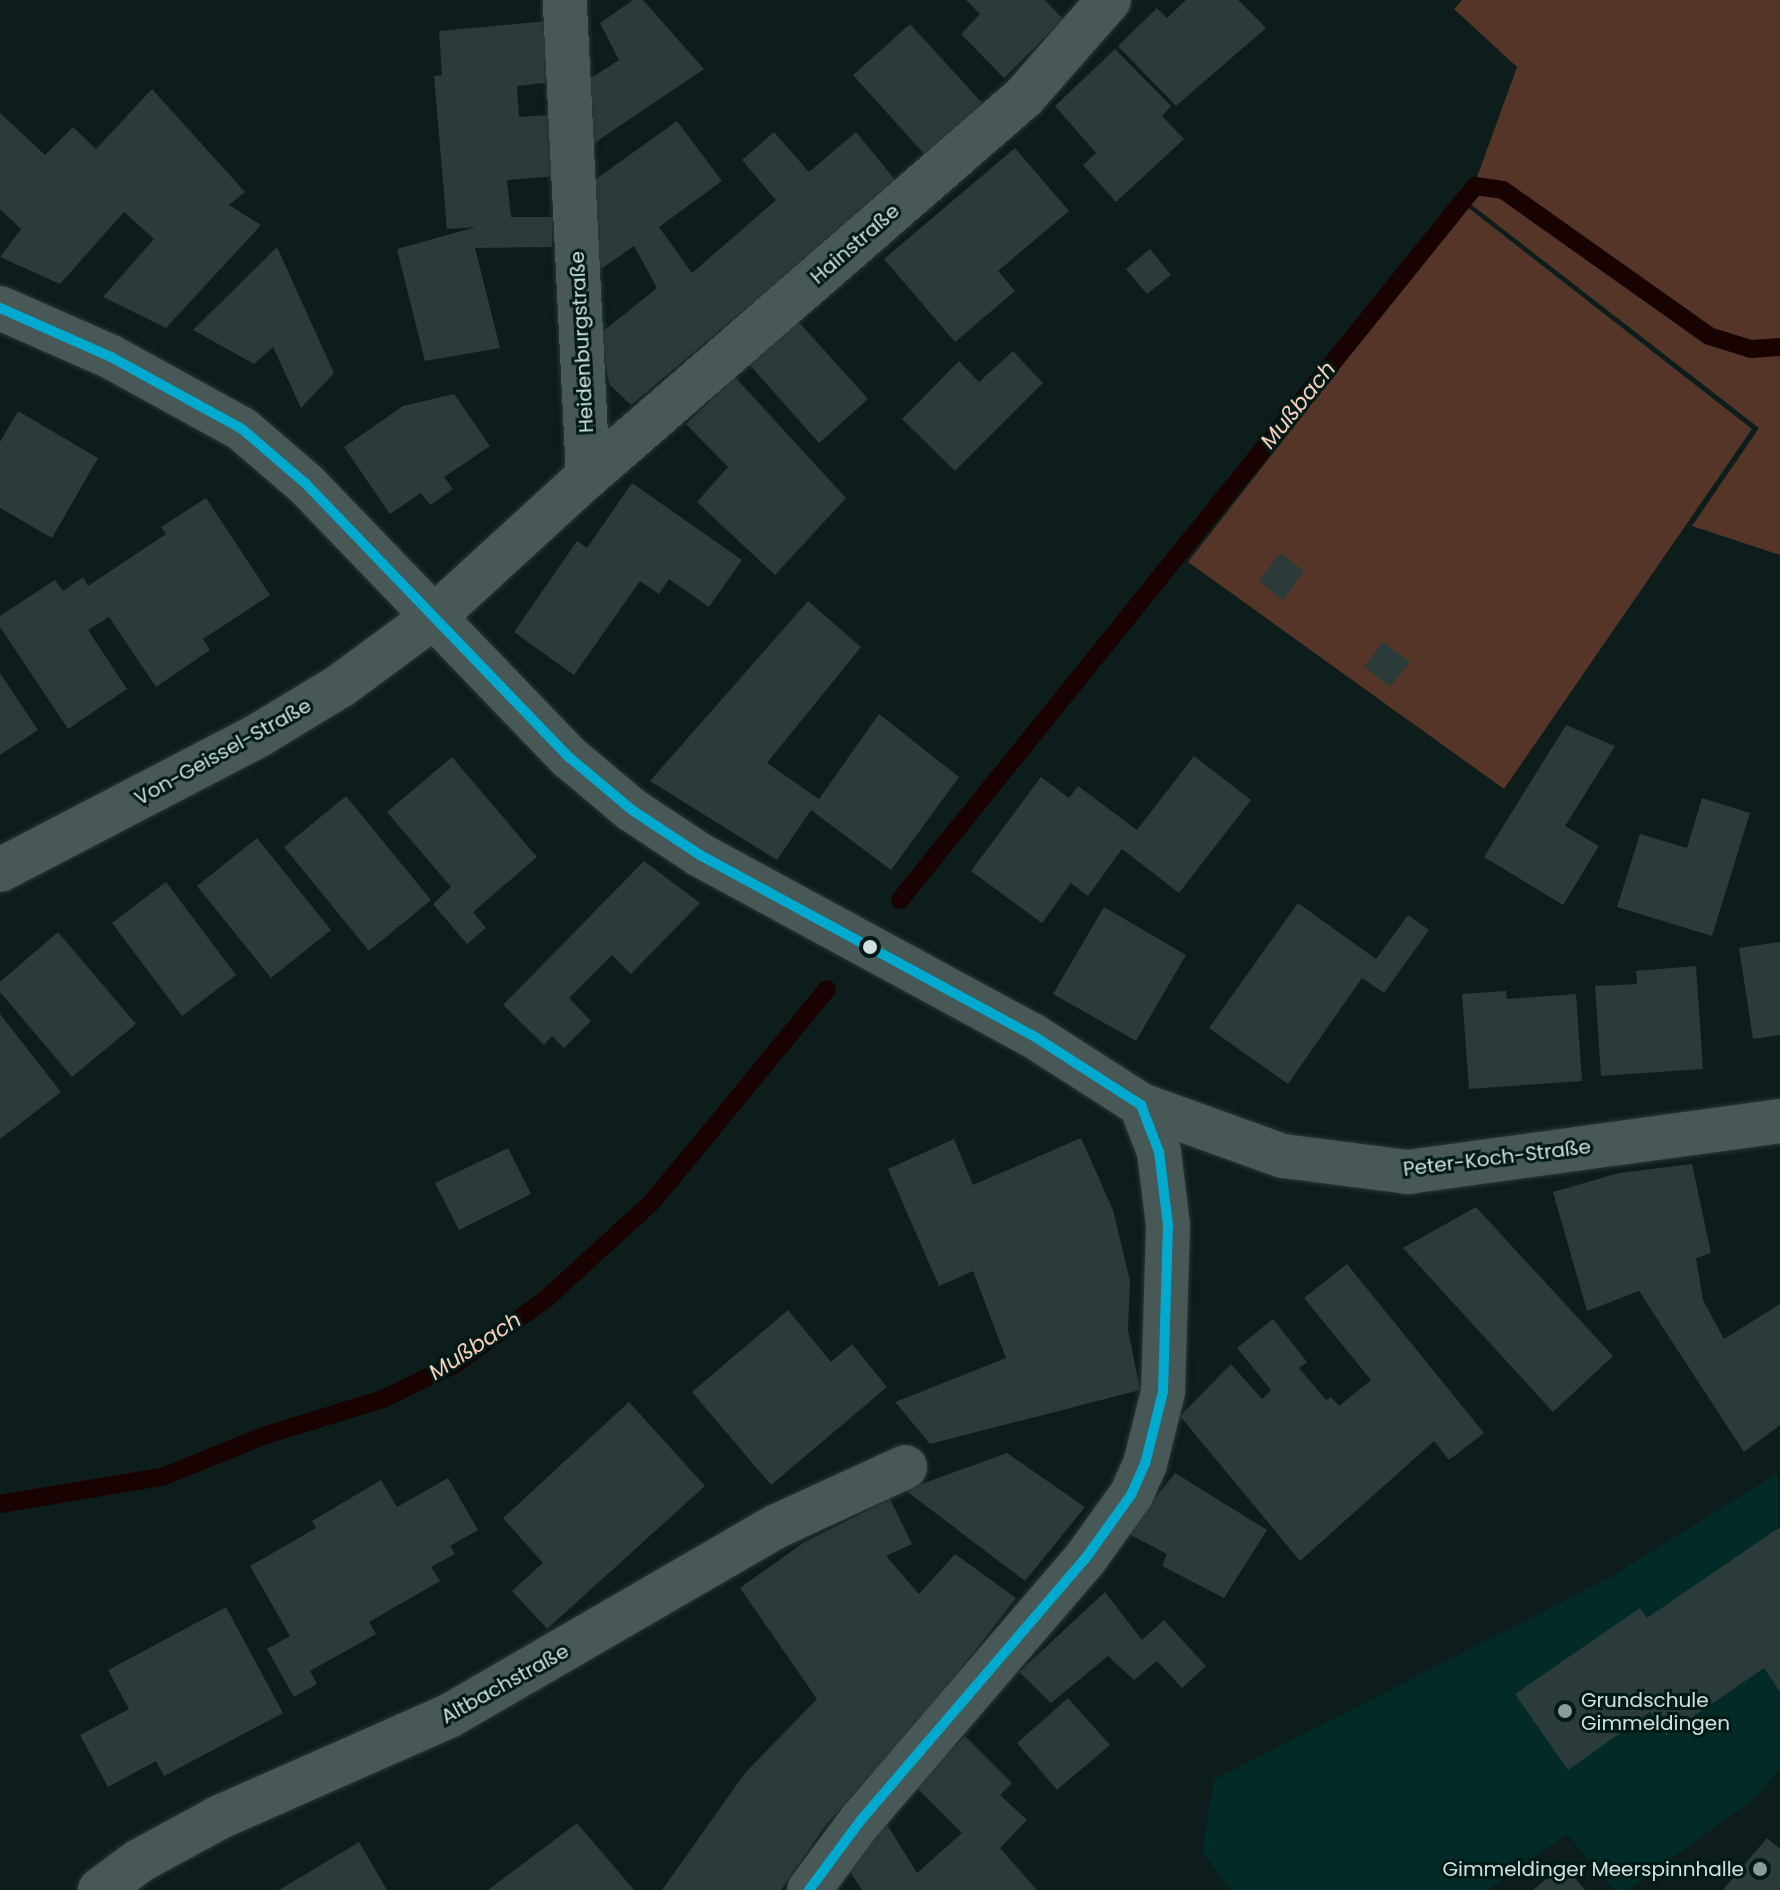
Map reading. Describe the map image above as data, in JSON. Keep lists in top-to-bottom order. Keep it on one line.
{"streets":{"street":["Hainstraße","Heidenburgstraße","Von-Geissel-Straße","Peter-Koch-Straße","Altbachstraße"]},"crossings":[["Hainstraße","Heidenburgstraße"],["Von-Geissel-Straße","Peter-Koch-Straße"]],"water":["Mußbach"],"places":["Grundschule Gimmeldingen","Gimmeldinger Meerspinnhalle"]}
